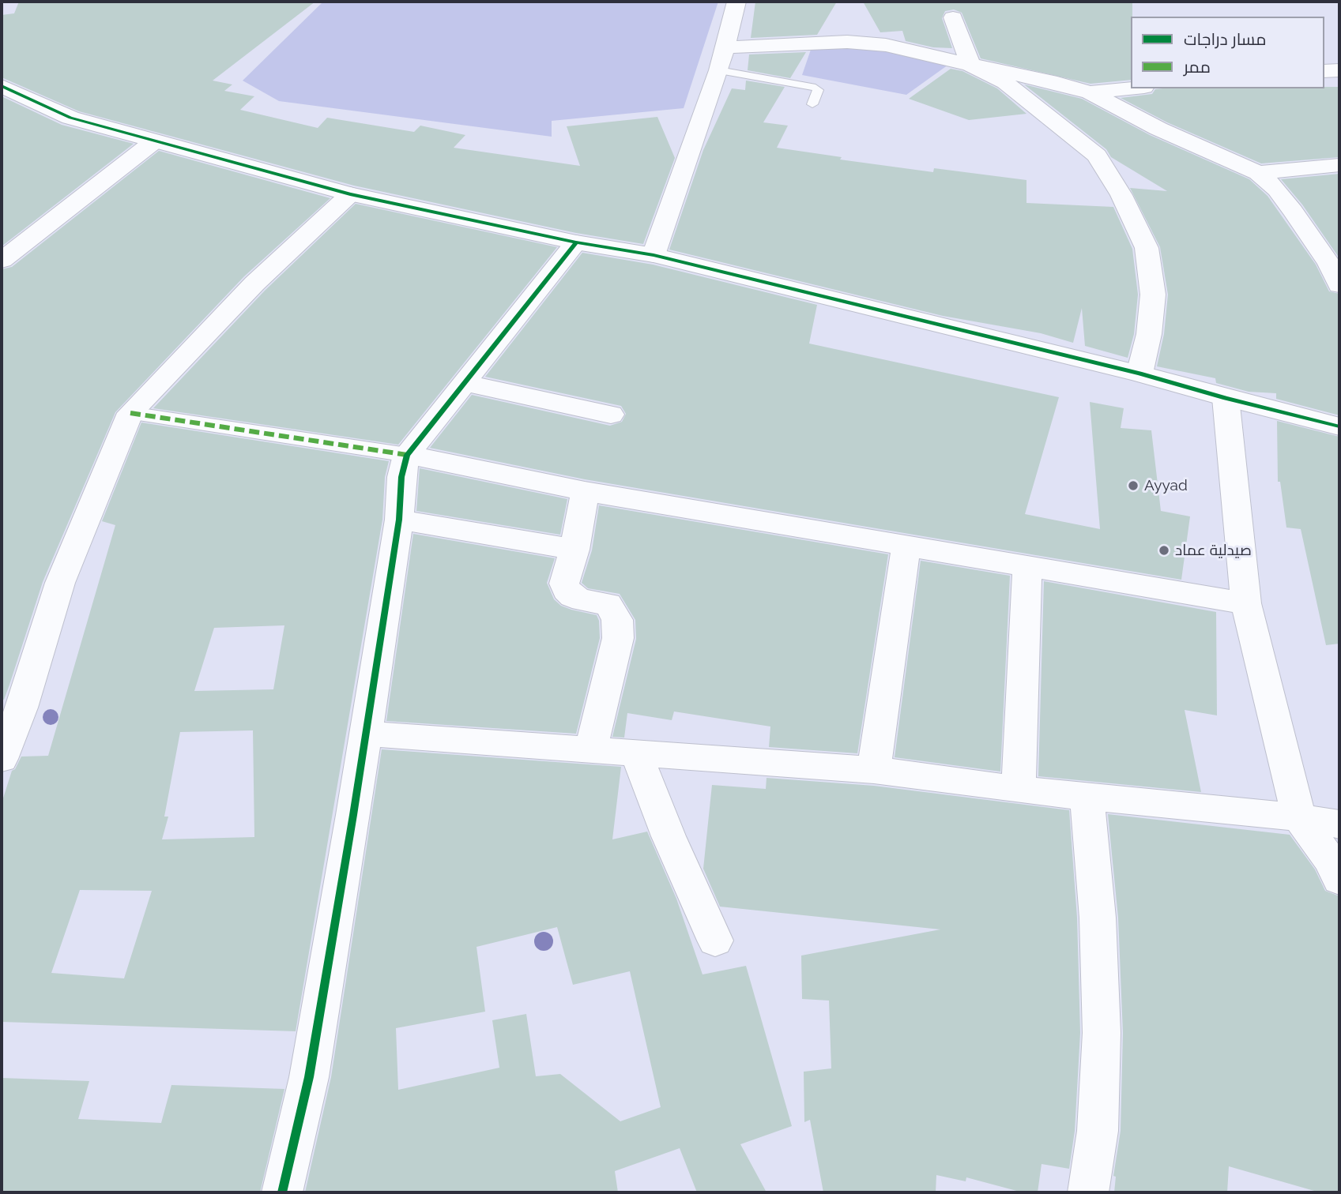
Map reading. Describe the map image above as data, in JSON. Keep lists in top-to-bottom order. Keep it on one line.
{"places":["Ayyad","صيدلية عماد"],"legend":["مسار دراجات","ممر"]}
